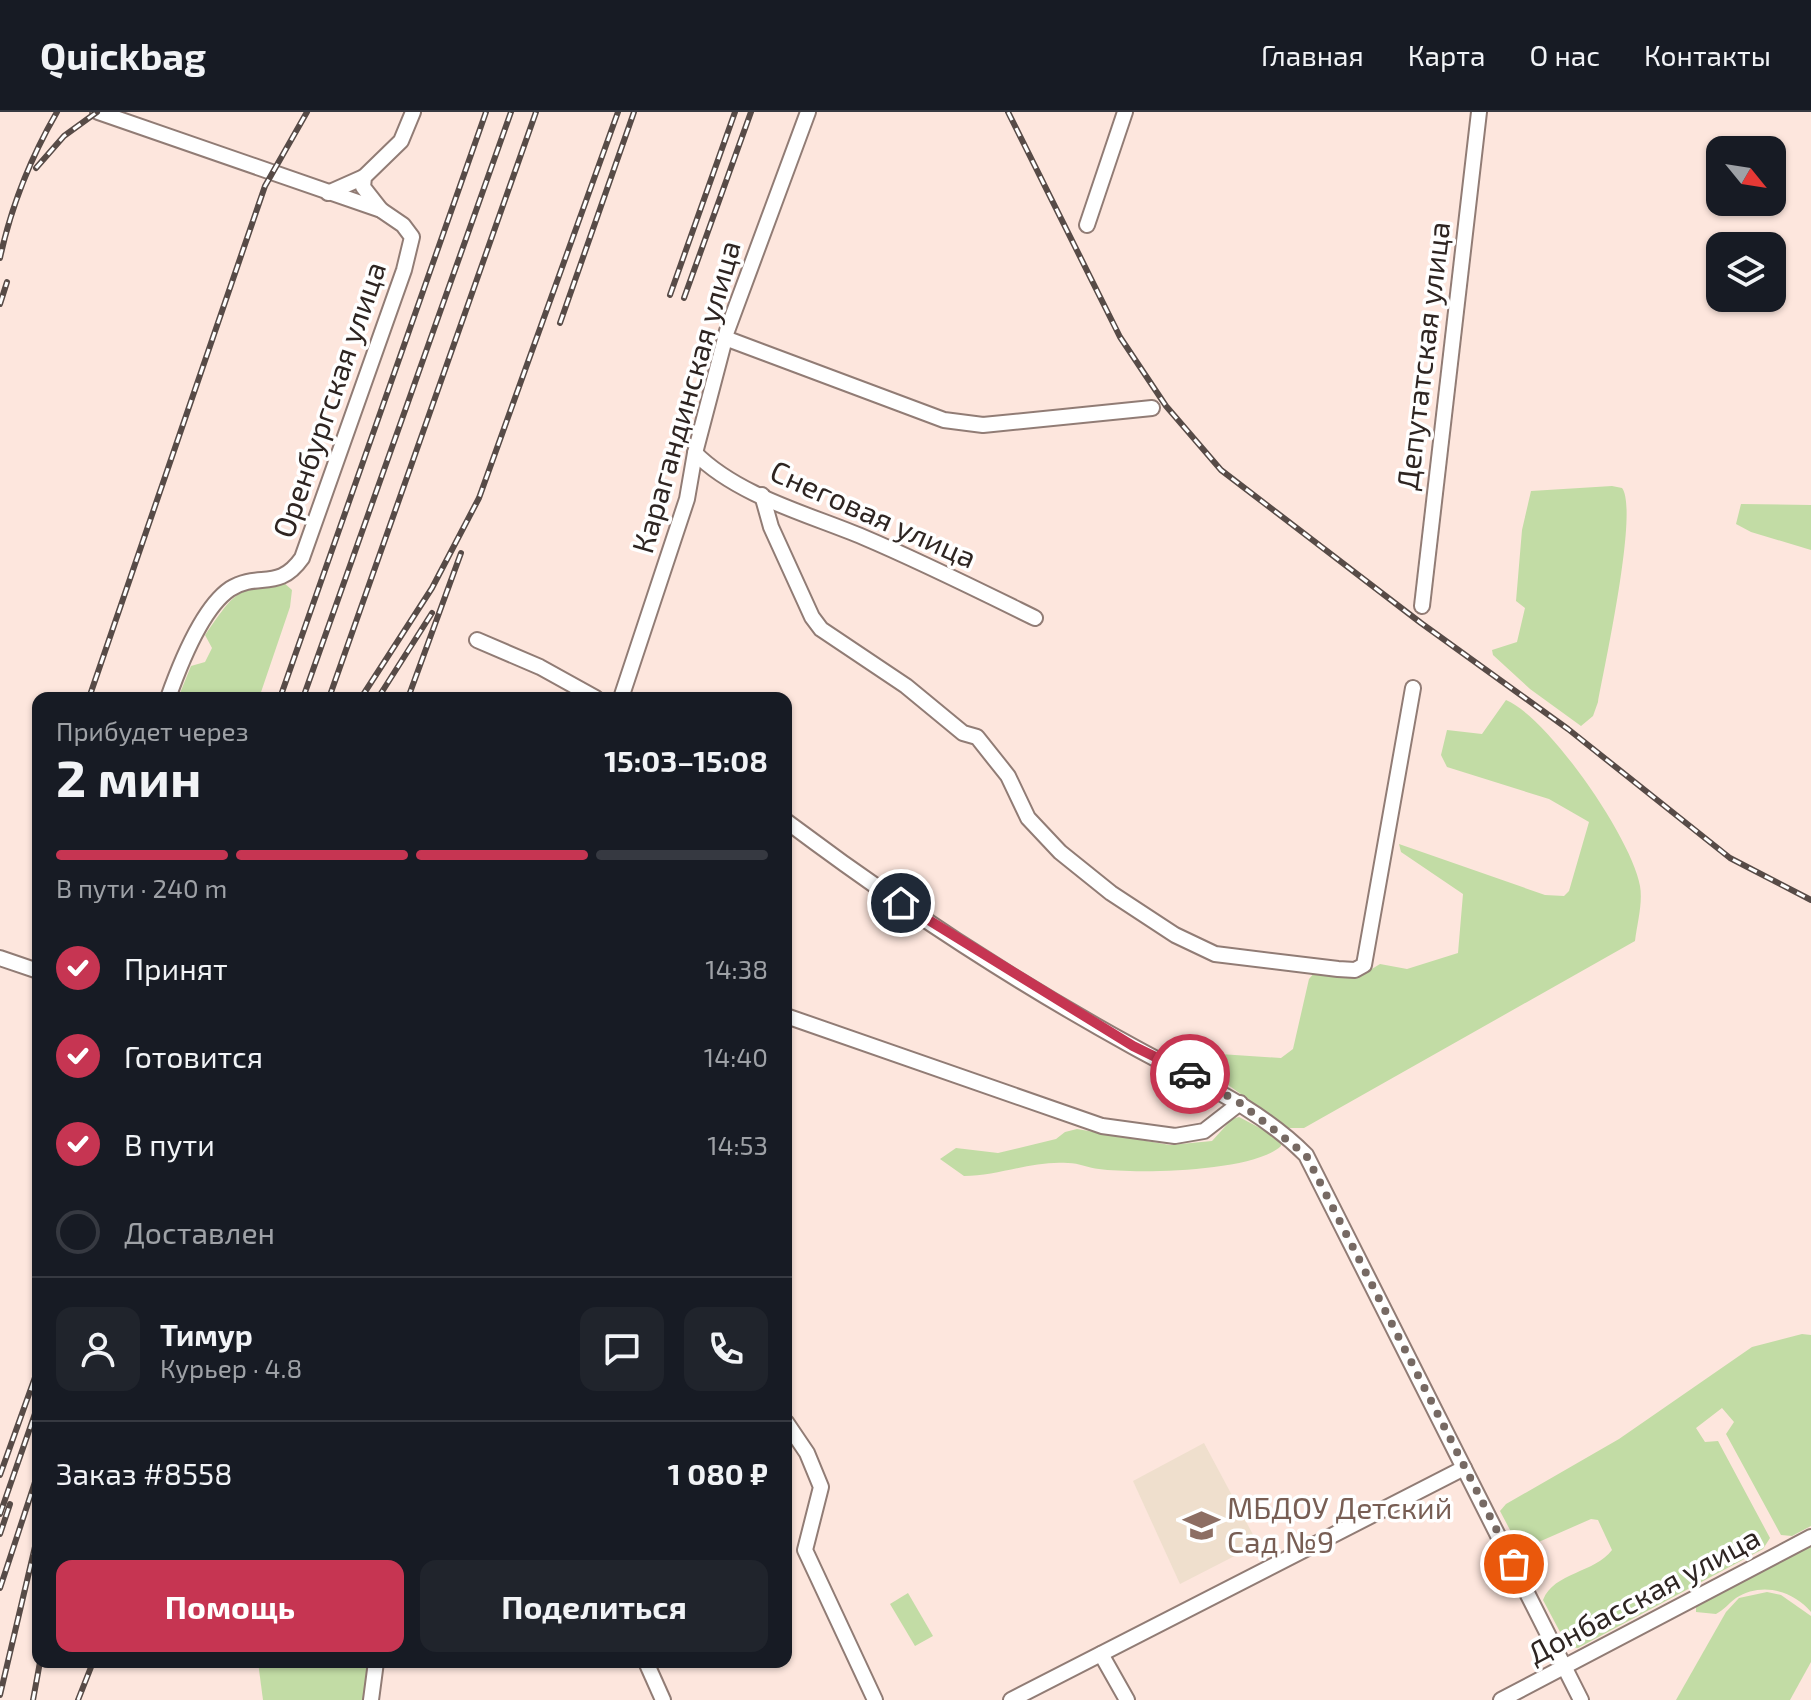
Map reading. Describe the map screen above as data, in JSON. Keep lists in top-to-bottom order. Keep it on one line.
{"streets":{"street":["Депутатская улица","Карагандинская улица","Оренбургская улица","Снеговая улица","Донбасская улица"]},"crossings":[["Карагандинская улица","Снеговая улица"]],"places":{"school or university":["МБДОУ Детский Сад №9"]},"north":"bottom right","page":{"header":"Quickbag","nav":["Главная","Карта","О нас","Контакты"],"heading":["2 мин","Прибудет через","15:03–15:08"],"panel":["Тимур","Курьер · 4.8","Заказ #8558","1 080 ₽"],"bar":"В пути · 240 m","list":[["Принят","14:38"],["Готовится","14:40"],["В пути","14:53"],"Доставлен"],"buttons":["Помощь","Поделиться"]}}
